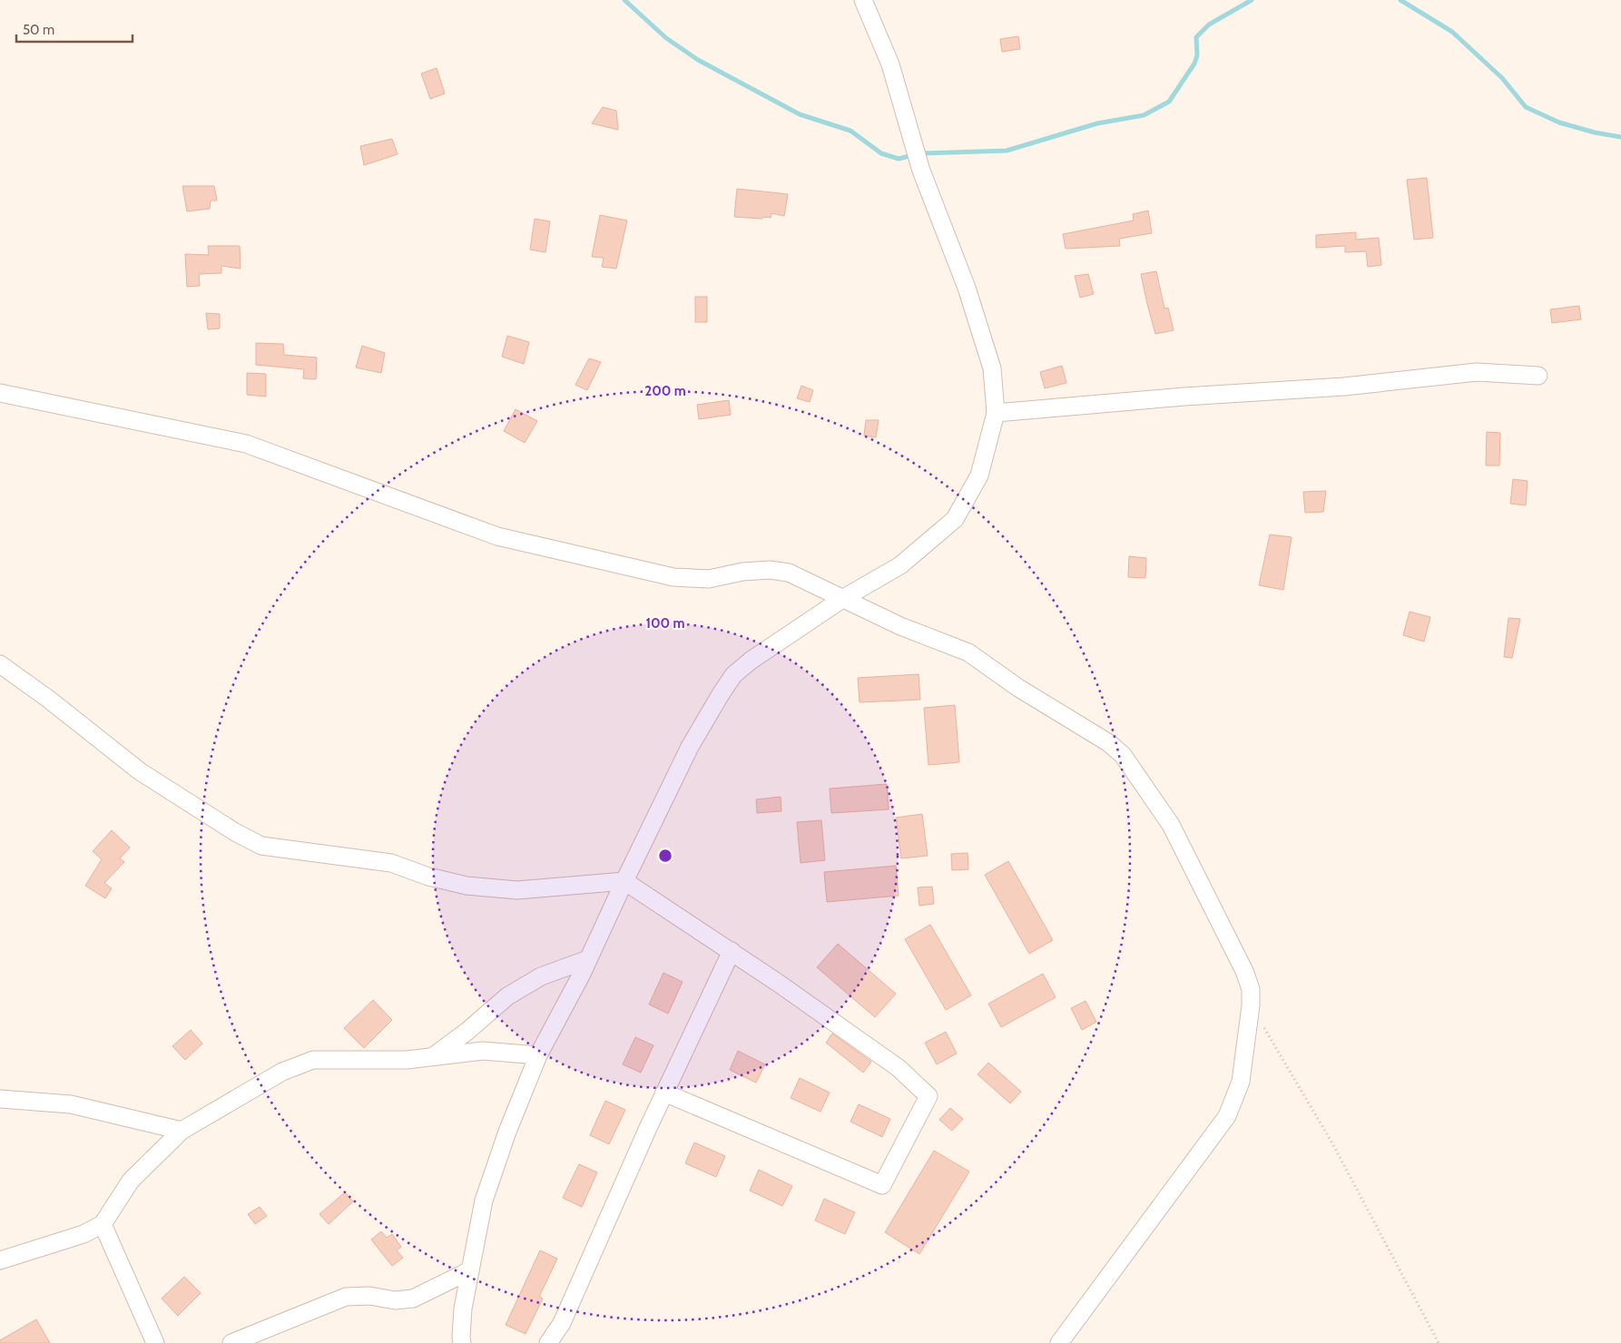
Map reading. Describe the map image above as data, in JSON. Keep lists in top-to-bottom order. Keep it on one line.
{"scale_bar":"50 m","rings":["200 m","100 m"]}
